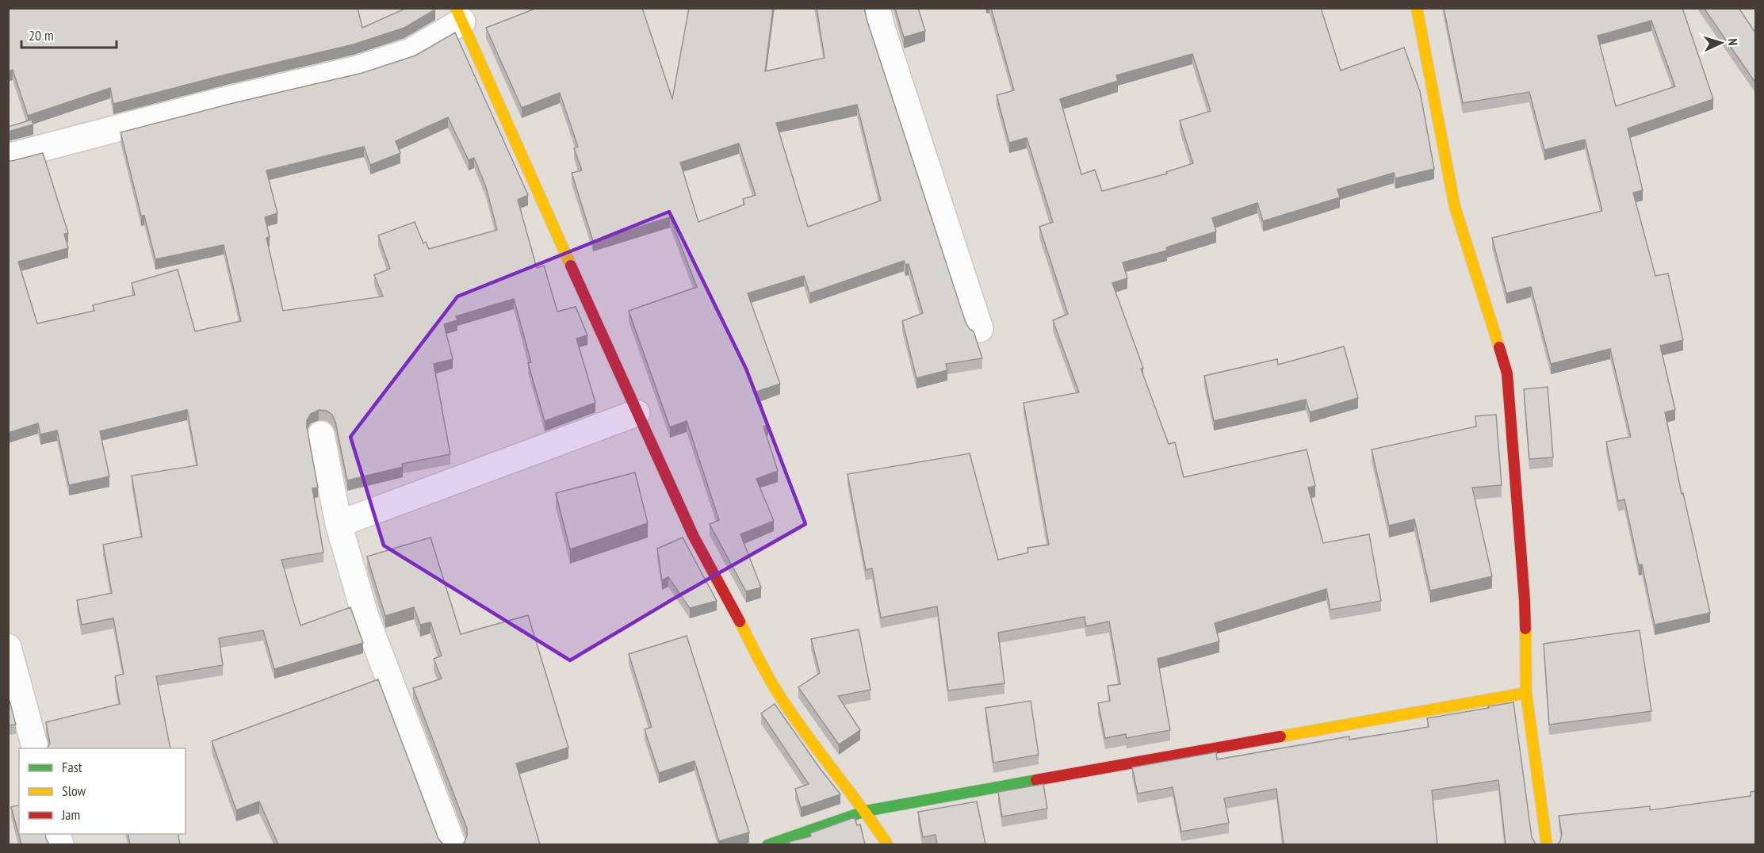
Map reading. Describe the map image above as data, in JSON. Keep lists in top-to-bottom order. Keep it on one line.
{"legend":["Fast","Slow","Jam"],"scale_bar":"20 m","north":"right"}
